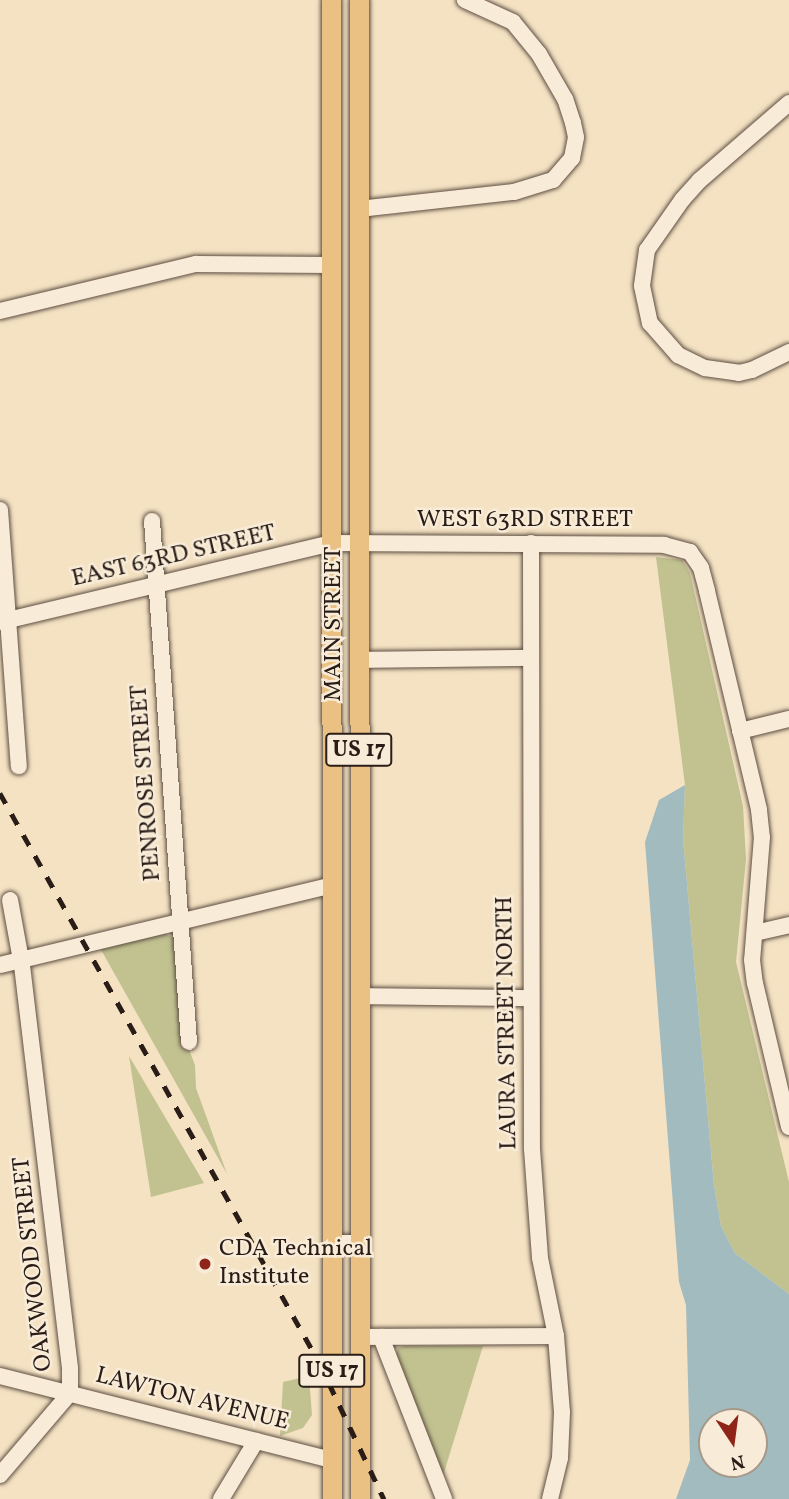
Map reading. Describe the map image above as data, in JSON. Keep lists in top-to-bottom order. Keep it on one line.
{"streets":{"main road":["MAIN STREET","US 17"],"street":["WEST 63RD STREET","EAST 63RD STREET","PENROSE STREET","LAURA STREET NORTH","OAKWOOD STREET","LAWTON AVENUE"]},"crossings":[["WEST 63RD STREET","EAST 63RD STREET"],["WEST 63RD STREET","MAIN STREET"],["WEST 63RD STREET","LAURA STREET NORTH"],["EAST 63RD STREET","MAIN STREET"],["EAST 63RD STREET","PENROSE STREET"],["MAIN STREET","LAWTON AVENUE"],["OAKWOOD STREET","LAWTON AVENUE"]],"places":["CDA Technical Institute"],"north":"bottom"}
